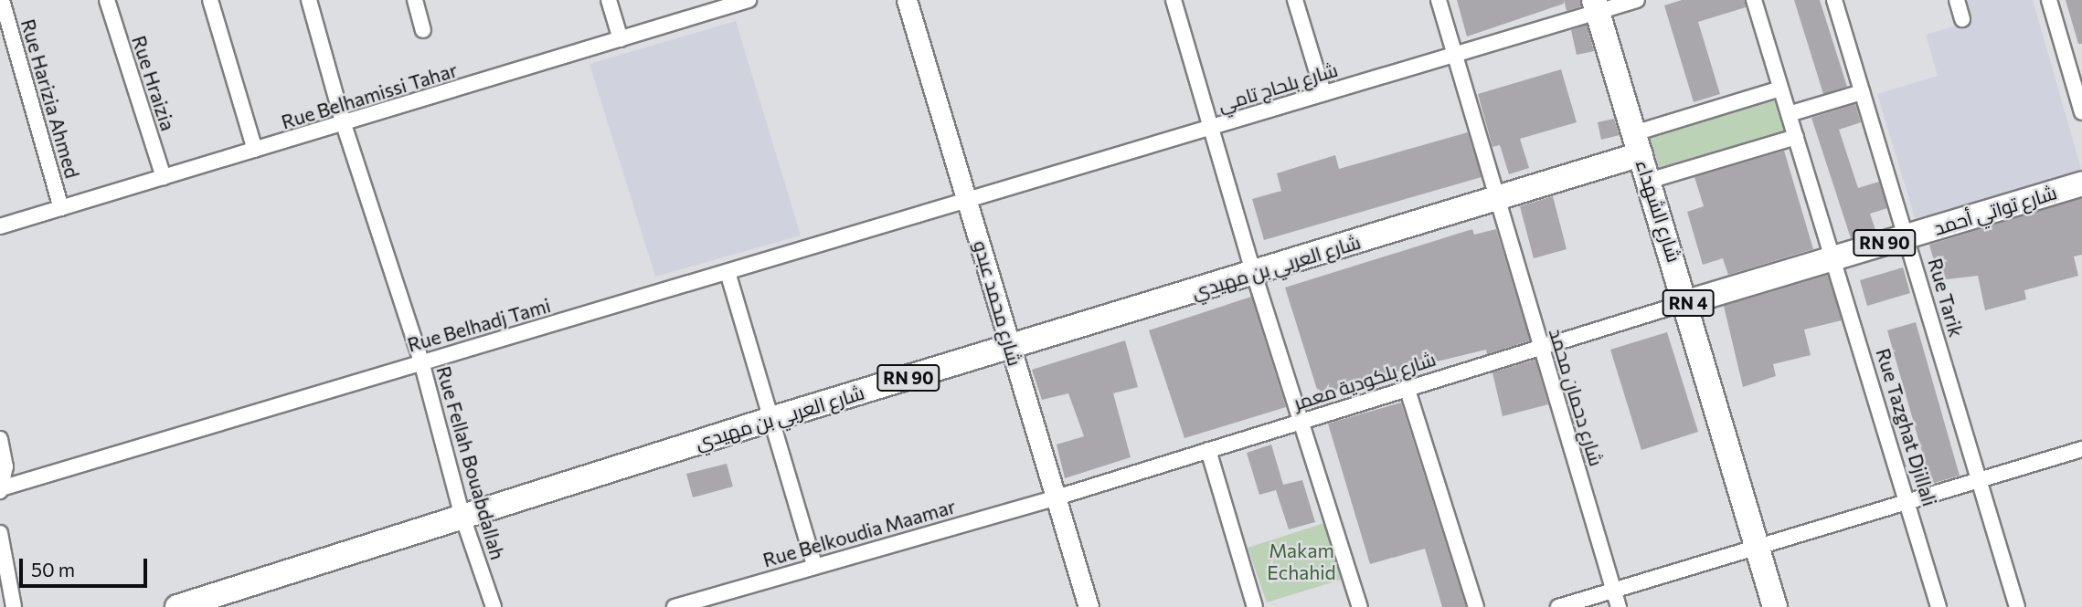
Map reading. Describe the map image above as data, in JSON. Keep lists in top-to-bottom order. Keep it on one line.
{"streets":{"main road":["شارع تواتي أحمد","شارع الشهداء","RN 90","شارع العربي بن مهيدي","RN 4"],"street":["Rue Hraizia","شارع بلحاج تامي","Rue Belhamissi Tahar","Rue Harizia Ahmed","Rue Tarik","شارع محمد عبدو","Rue Belhadj Tami","شارع بلكودية معمر","شارع دحمان محمد","Rue Tazghat Djillali","Rue Fellah Bouabdallah","Rue Belkoudia Maamar"]},"crossings":[["Rue Hraizia","Rue Belhamissi Tahar"],["شارع بلحاج تامي","شارع الشهداء"],["شارع بلحاج تامي","شارع محمد عبدو"],["شارع بلحاج تامي","Rue Belhadj Tami"],["شارع بلحاج تامي","شارع دحمان محمد"],["Rue Belhamissi Tahar","Rue Harizia Ahmed"],["Rue Belhamissi Tahar","Rue Fellah Bouabdallah"],["شارع تواتي أحمد","شارع الشهداء"],["شارع تواتي أحمد","Rue Tarik"],["شارع تواتي أحمد","شارع بلكودية معمر"],["شارع تواتي أحمد","Rue Tazghat Djillali"],["شارع الشهداء","شارع العربي بن مهيدي"],["شارع الشهداء","شارع بلكودية معمر"],["شارع العربي بن مهيدي","شارع محمد عبدو"],["شارع العربي بن مهيدي","شارع دحمان محمد"],["شارع العربي بن مهيدي","Rue Fellah Bouabdallah"],["شارع محمد عبدو","Rue Belhadj Tami"],["شارع محمد عبدو","شارع بلكودية معمر"],["شارع محمد عبدو","Rue Belkoudia Maamar"],["Rue Belhadj Tami","Rue Fellah Bouabdallah"],["شارع بلكودية معمر","شارع دحمان محمد"],["شارع بلكودية معمر","Rue Belkoudia Maamar"]],"parks":["Makam Echahid"],"scale_bar":"50 m"}
